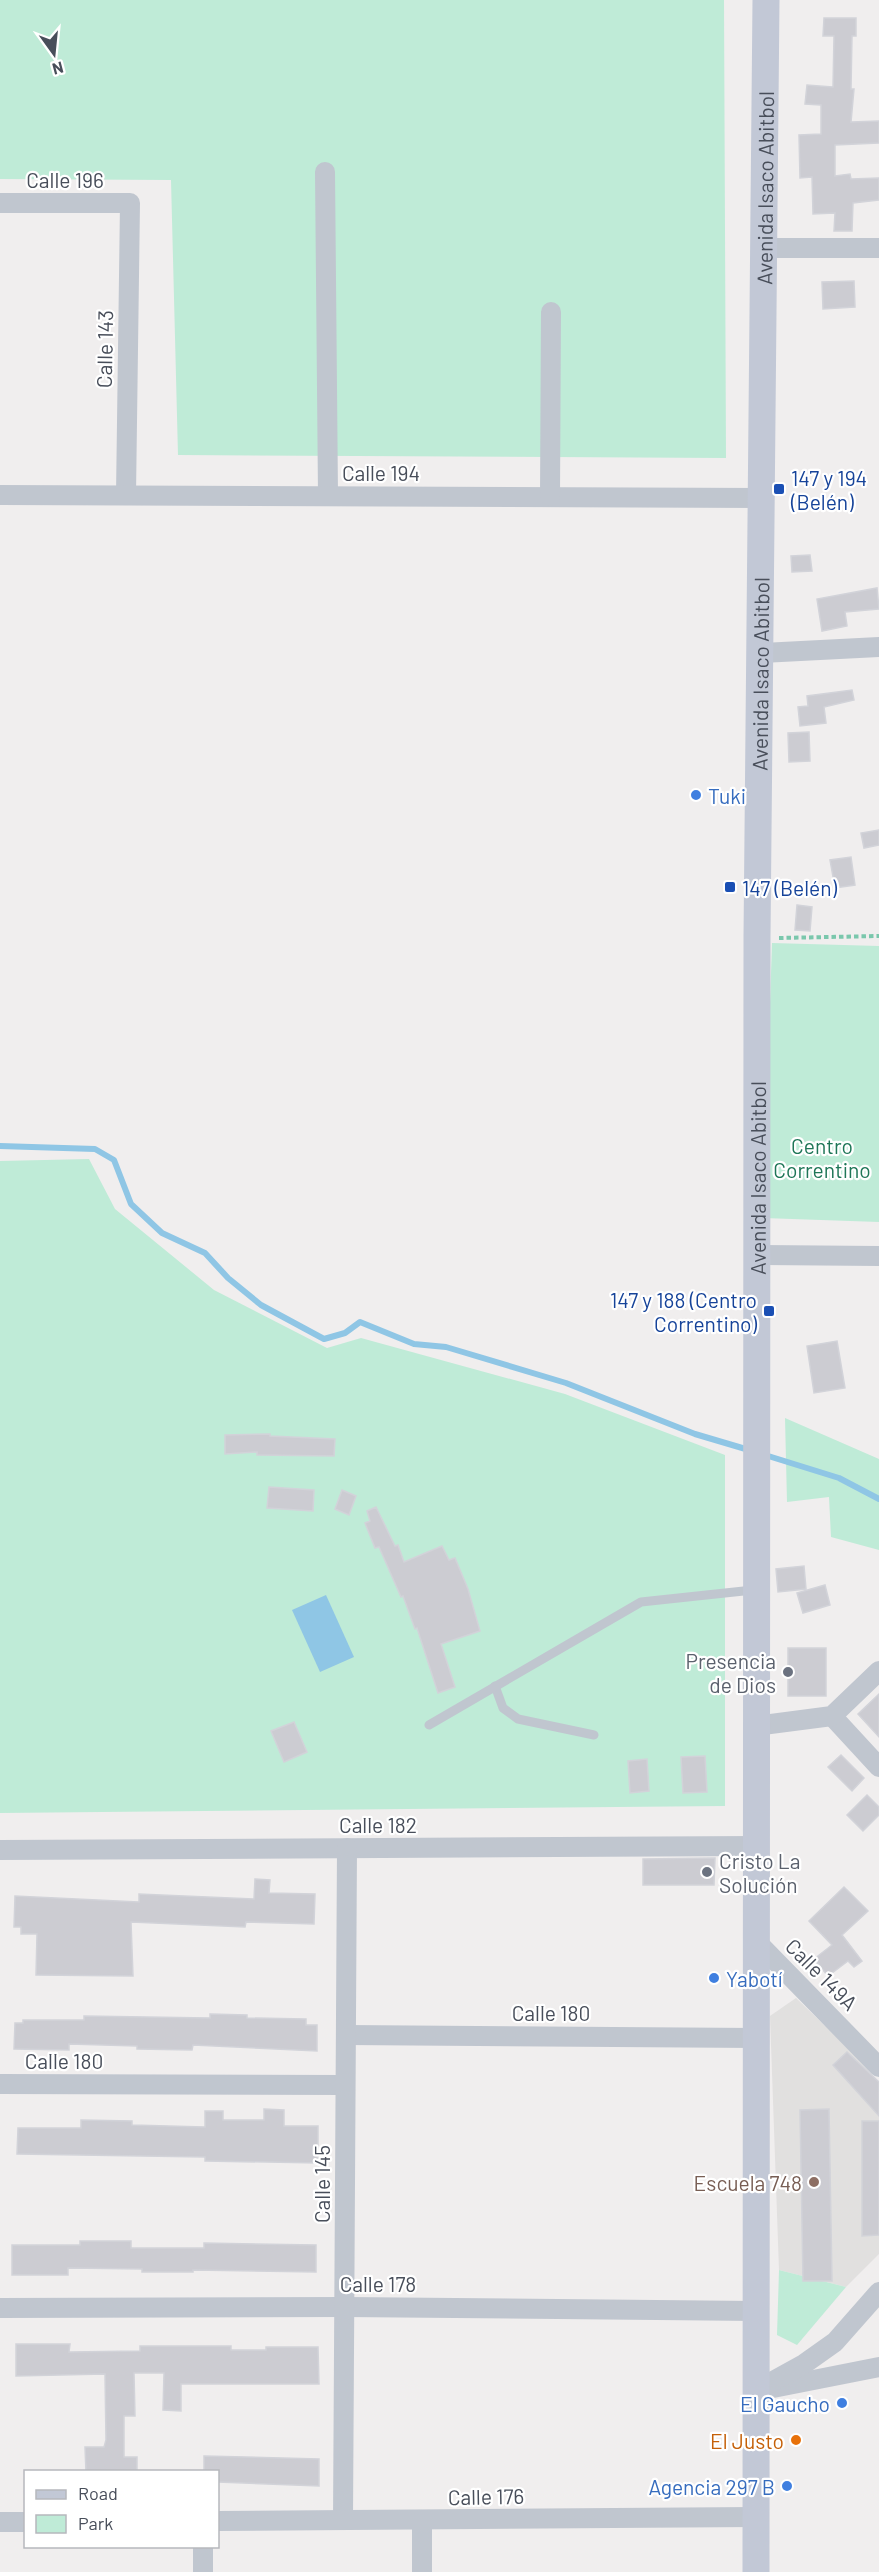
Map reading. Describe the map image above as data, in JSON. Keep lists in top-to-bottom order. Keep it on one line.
{"streets":{"main road":["Avenida Isaco Abitbol"],"street":["Calle 196","Calle 143","Calle 194","Calle 182","Calle 149A","Calle 180","Calle 145","Calle 178","Calle 176"]},"crossings":[["Calle 196","Calle 143"],["Avenida Isaco Abitbol","Calle 194"],["Avenida Isaco Abitbol","Calle 182"],["Avenida Isaco Abitbol","Calle 149A"],["Avenida Isaco Abitbol","Calle 180"],["Avenida Isaco Abitbol","Calle 178"],["Avenida Isaco Abitbol","Calle 176"],["Calle 143","Calle 194"],["Calle 182","Calle 145"],["Calle 180","Calle 145"],["Calle 145","Calle 178"],["Calle 145","Calle 176"]],"parks":["Centro Correntino"],"places":{"transit":["147 y 194 (Belén)","147 (Belén)","147 y 188 (Centro Correntino)"],"other":["Tuki","Presencia de Dios","Cristo La Solución","Yabotí","Escuela 748","El Gaucho","El Justo","Agencia 297 B"]},"legend":["Road","Park"],"north":"bottom"}
